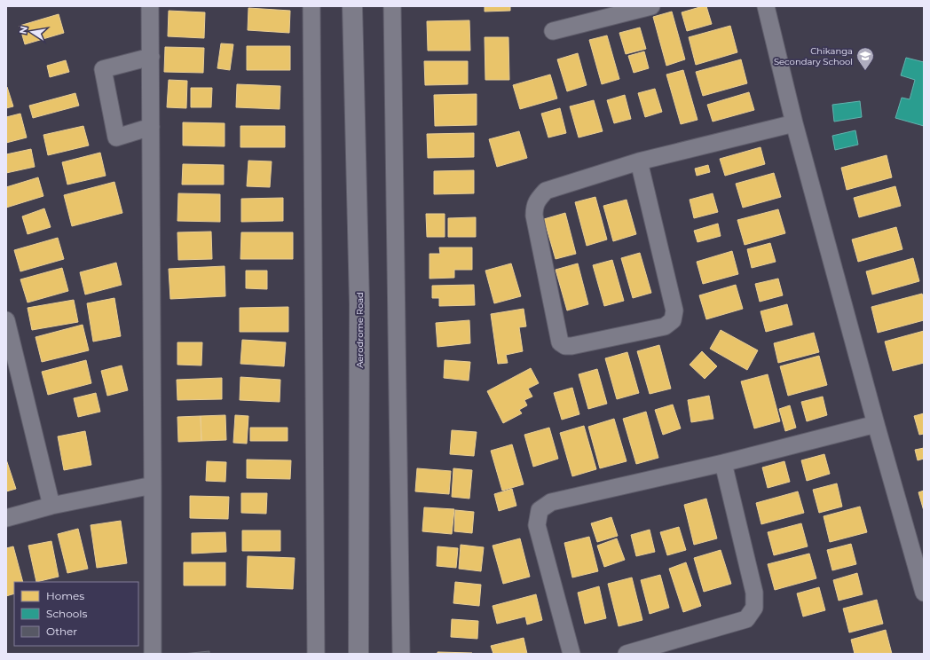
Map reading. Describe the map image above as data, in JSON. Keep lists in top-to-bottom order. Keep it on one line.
{"streets":{"street":["Aerodrome Road"]},"places":{"school or university":["Chikanga Secondary School"]},"legend":["Homes","Schools","Other"],"north":"left"}
